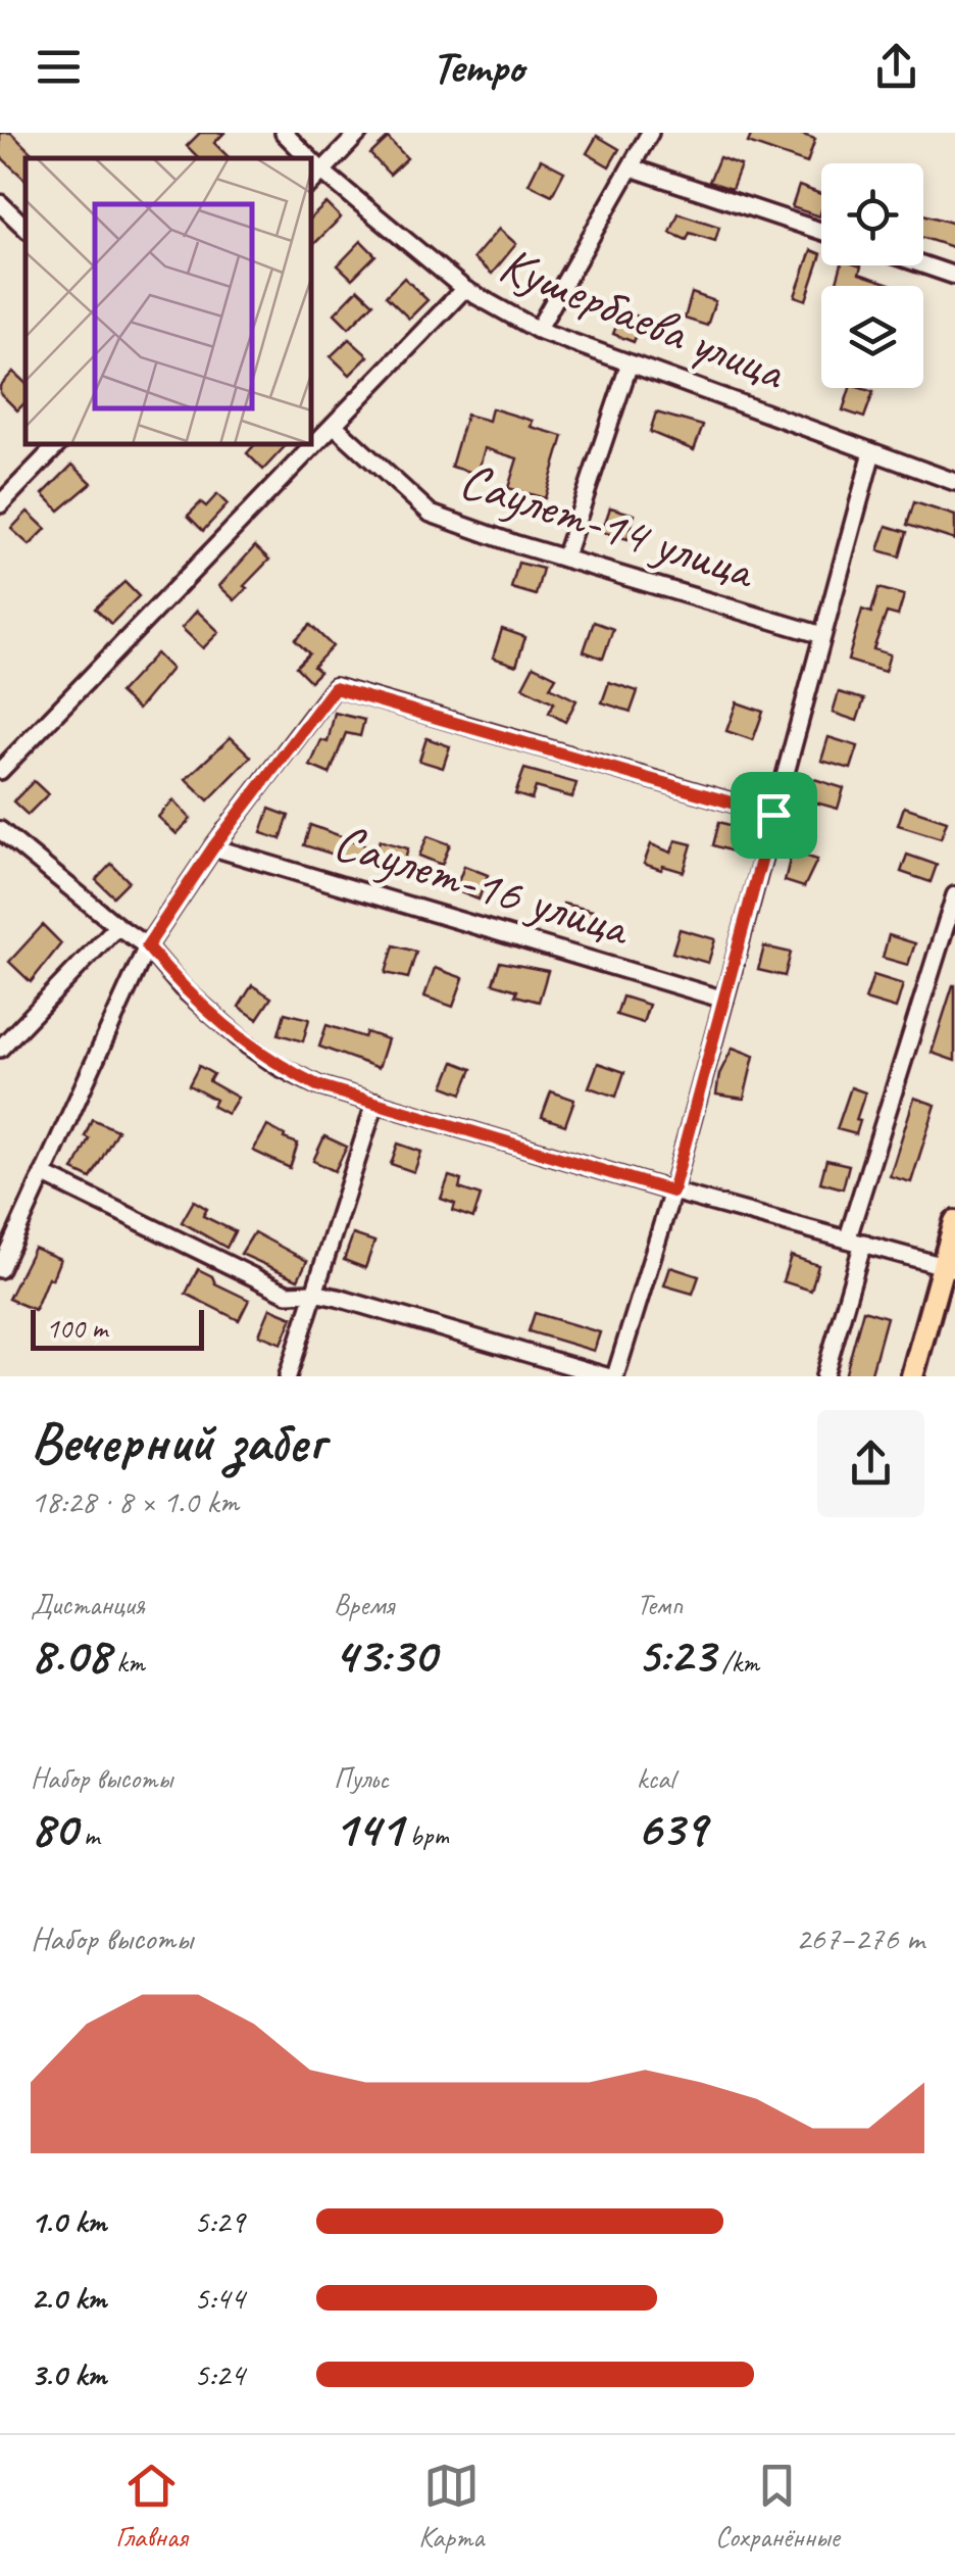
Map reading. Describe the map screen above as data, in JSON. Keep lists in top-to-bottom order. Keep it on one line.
{"streets":{"street":["Кушербаева улица","Саулет-14 улица","Саулет-16 улица"]},"scale_bar":"100 m","page":{"header":"Tempo","scale":"100 m","heading":["Вечерний забег","18:28 · 8 × 1.0 km"],"stats":[["Дистанция","8.08 km"],["Время","43:30"],["Темп","5:23 /km"],["Набор высоты","80 m"],["Пульс","141 bpm"],["kcal","639"]],"chart":["Набор высоты","267–276 m"],"list":[{"name":"1.0 km","note":"5:29"},{"name":"2.0 km","note":"5:44"},{"name":"3.0 km","note":"5:24"}],"tabs":["Главная","Карта","Сохранённые"]}}
